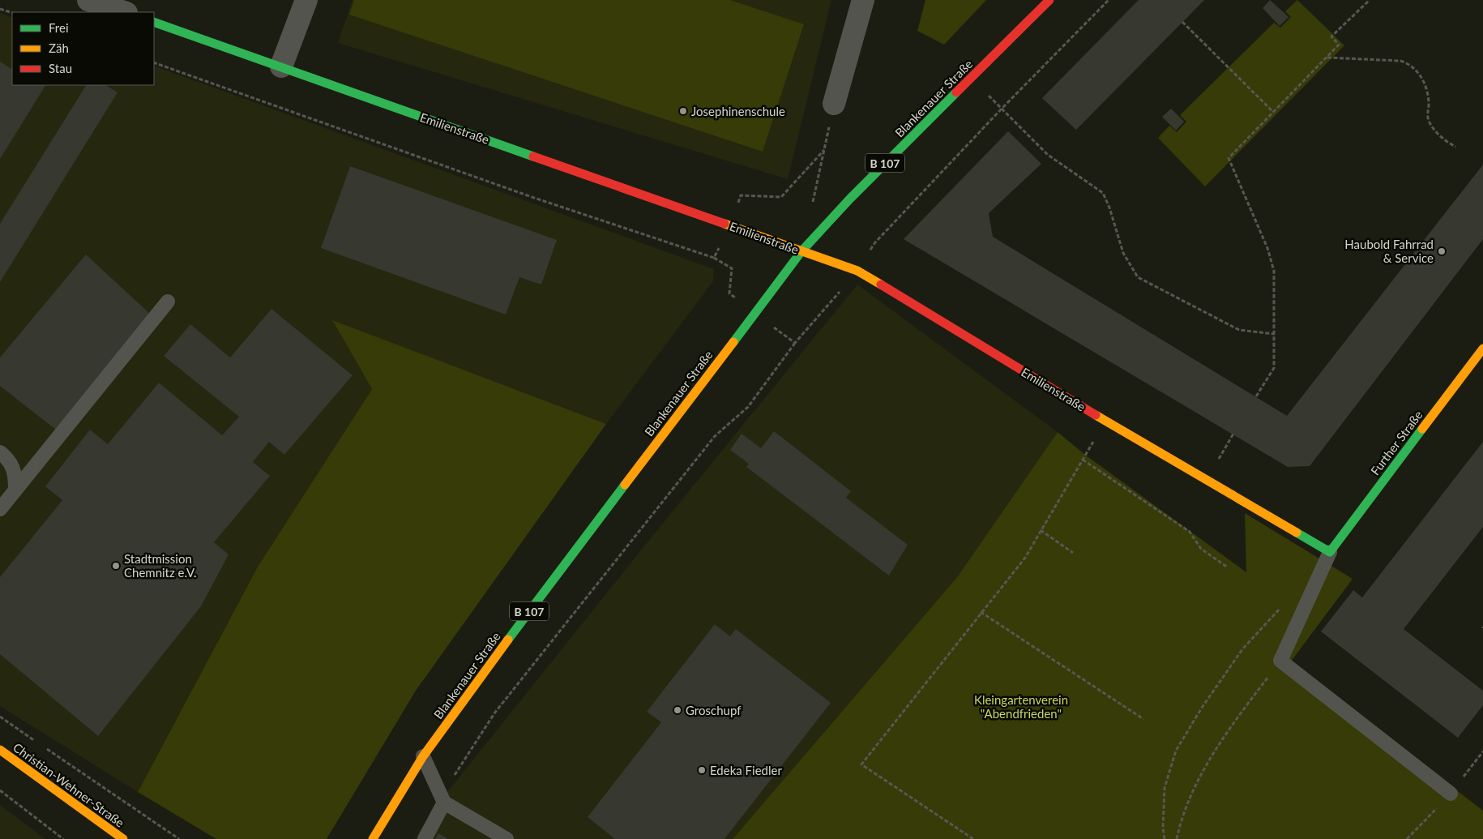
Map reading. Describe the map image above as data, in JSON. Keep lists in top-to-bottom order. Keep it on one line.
{"streets":{"street":["Blankenauer Straße","Emilienstraße","B 107","Further Straße","Christian-Wehner-Straße"]},"crossings":[["Blankenauer Straße","Emilienstraße"],["Emilienstraße","Further Straße"]],"parks":["Kleingartenverein \"Abendfrieden\""],"places":["Josephinenschule","Haubold Fahrrad & Service","Stadtmission Chemnitz e.V.","Groschupf","Edeka Fiedler"],"legend":["Frei","Zäh","Stau"]}
